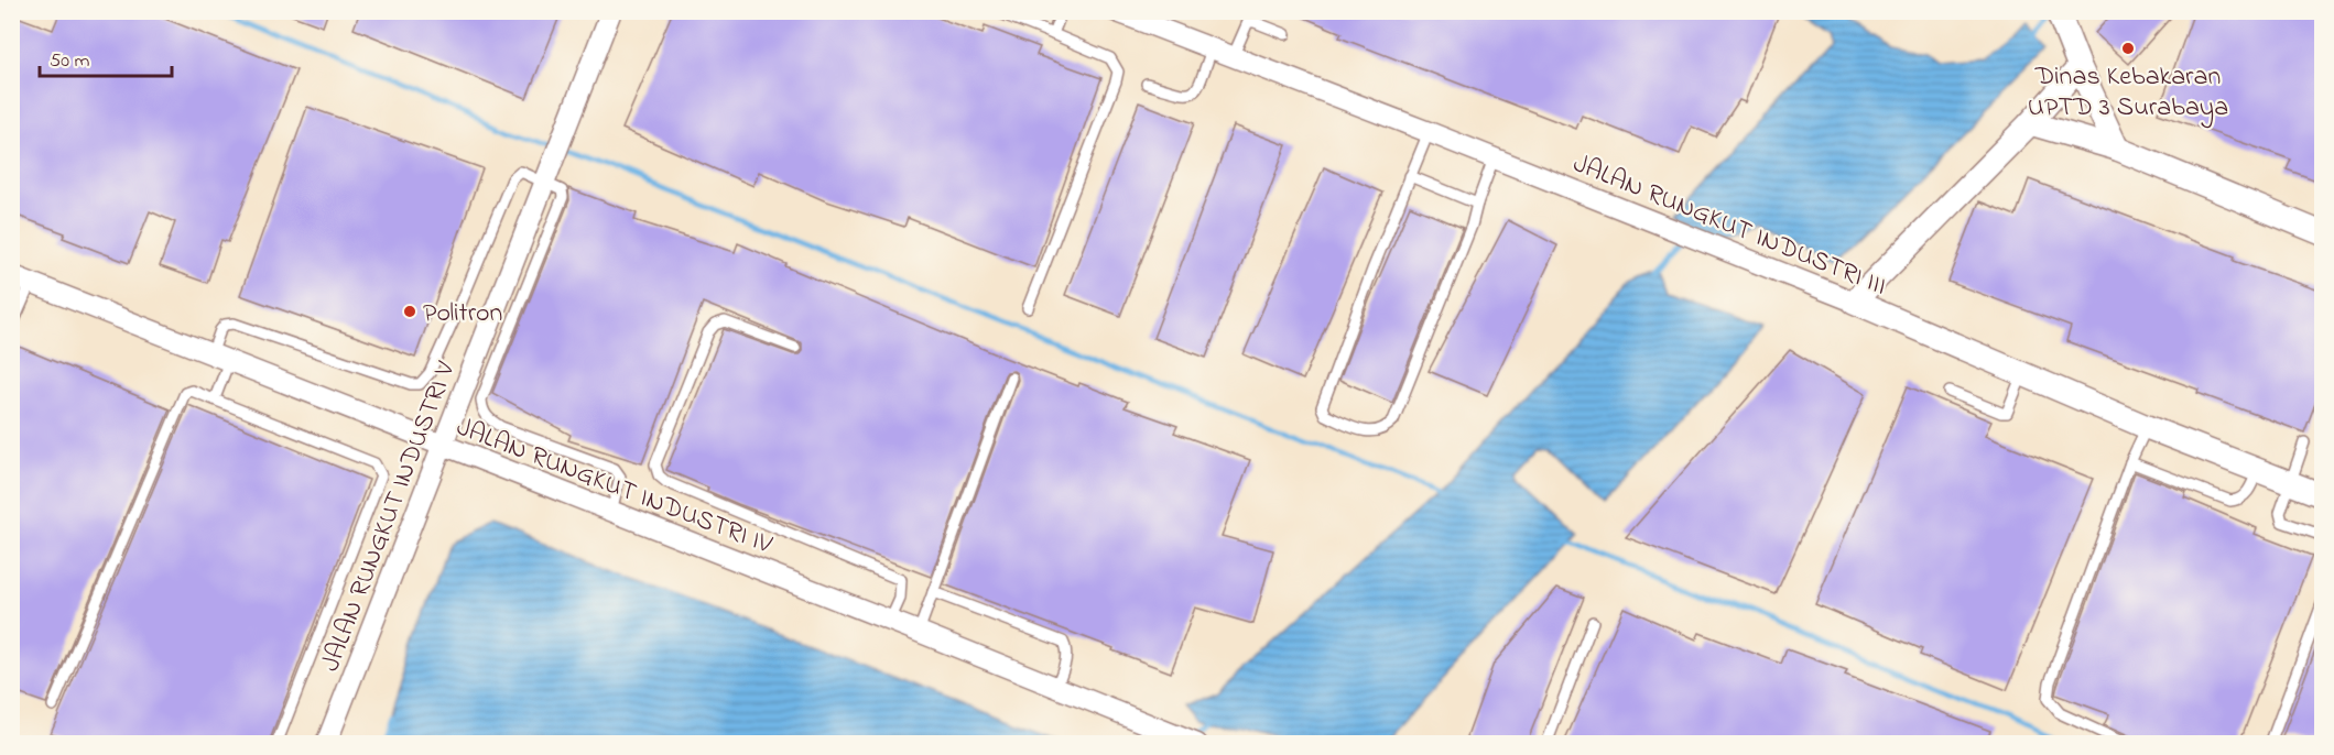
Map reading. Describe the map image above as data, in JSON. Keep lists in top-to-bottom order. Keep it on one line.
{"streets":{"street":["JALAN RUNGKUT INDUSTRI III","JALAN RUNGKUT INDUSTRI IV","JALAN RUNGKUT INDUSTRI V"]},"crossings":[["JALAN RUNGKUT INDUSTRI IV","JALAN RUNGKUT INDUSTRI V"]],"places":["Dinas Kebakaran UPTD 3 Surabaya","Politron"],"scale_bar":"50 m"}
